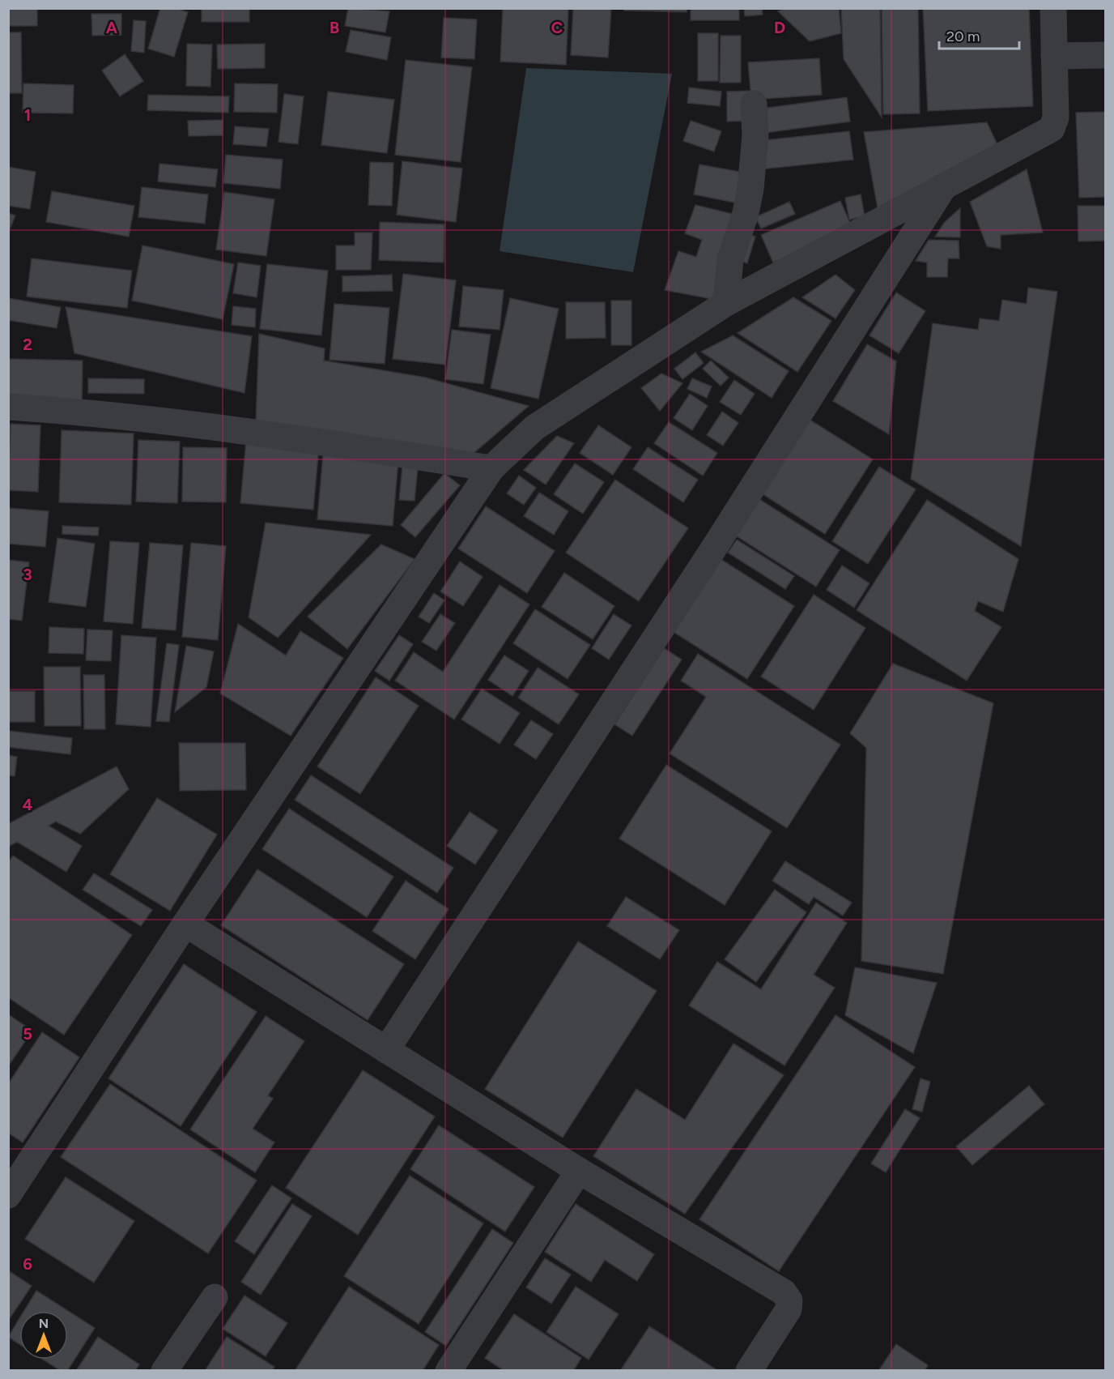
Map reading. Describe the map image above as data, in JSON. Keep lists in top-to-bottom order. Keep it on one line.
{"scale_bar":"20 m","north":"top","grid":{"columns":["A","B","C","D"],"rows":["1","2","3","4","5","6"]}}
